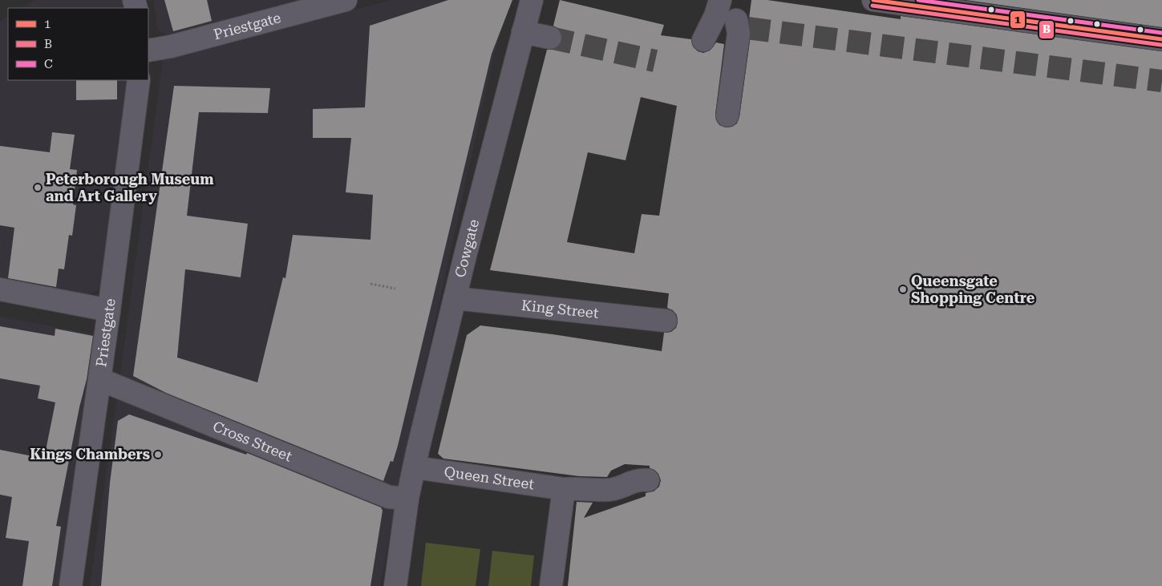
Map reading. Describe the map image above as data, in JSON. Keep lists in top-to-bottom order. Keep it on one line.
{"streets":{"street":["Priestgate","Cowgate","King Street","Cross Street","Queen Street"]},"crossings":[["Priestgate","Cross Street"],["Cowgate","King Street"],["Cowgate","Cross Street"],["Cowgate","Queen Street"]],"places":["Peterborough Museum and Art Gallery","Queensgate Shopping Centre","Kings Chambers"],"lines":["transit line 1","transit line C","transit line B"],"legend":["1","B","C"]}
